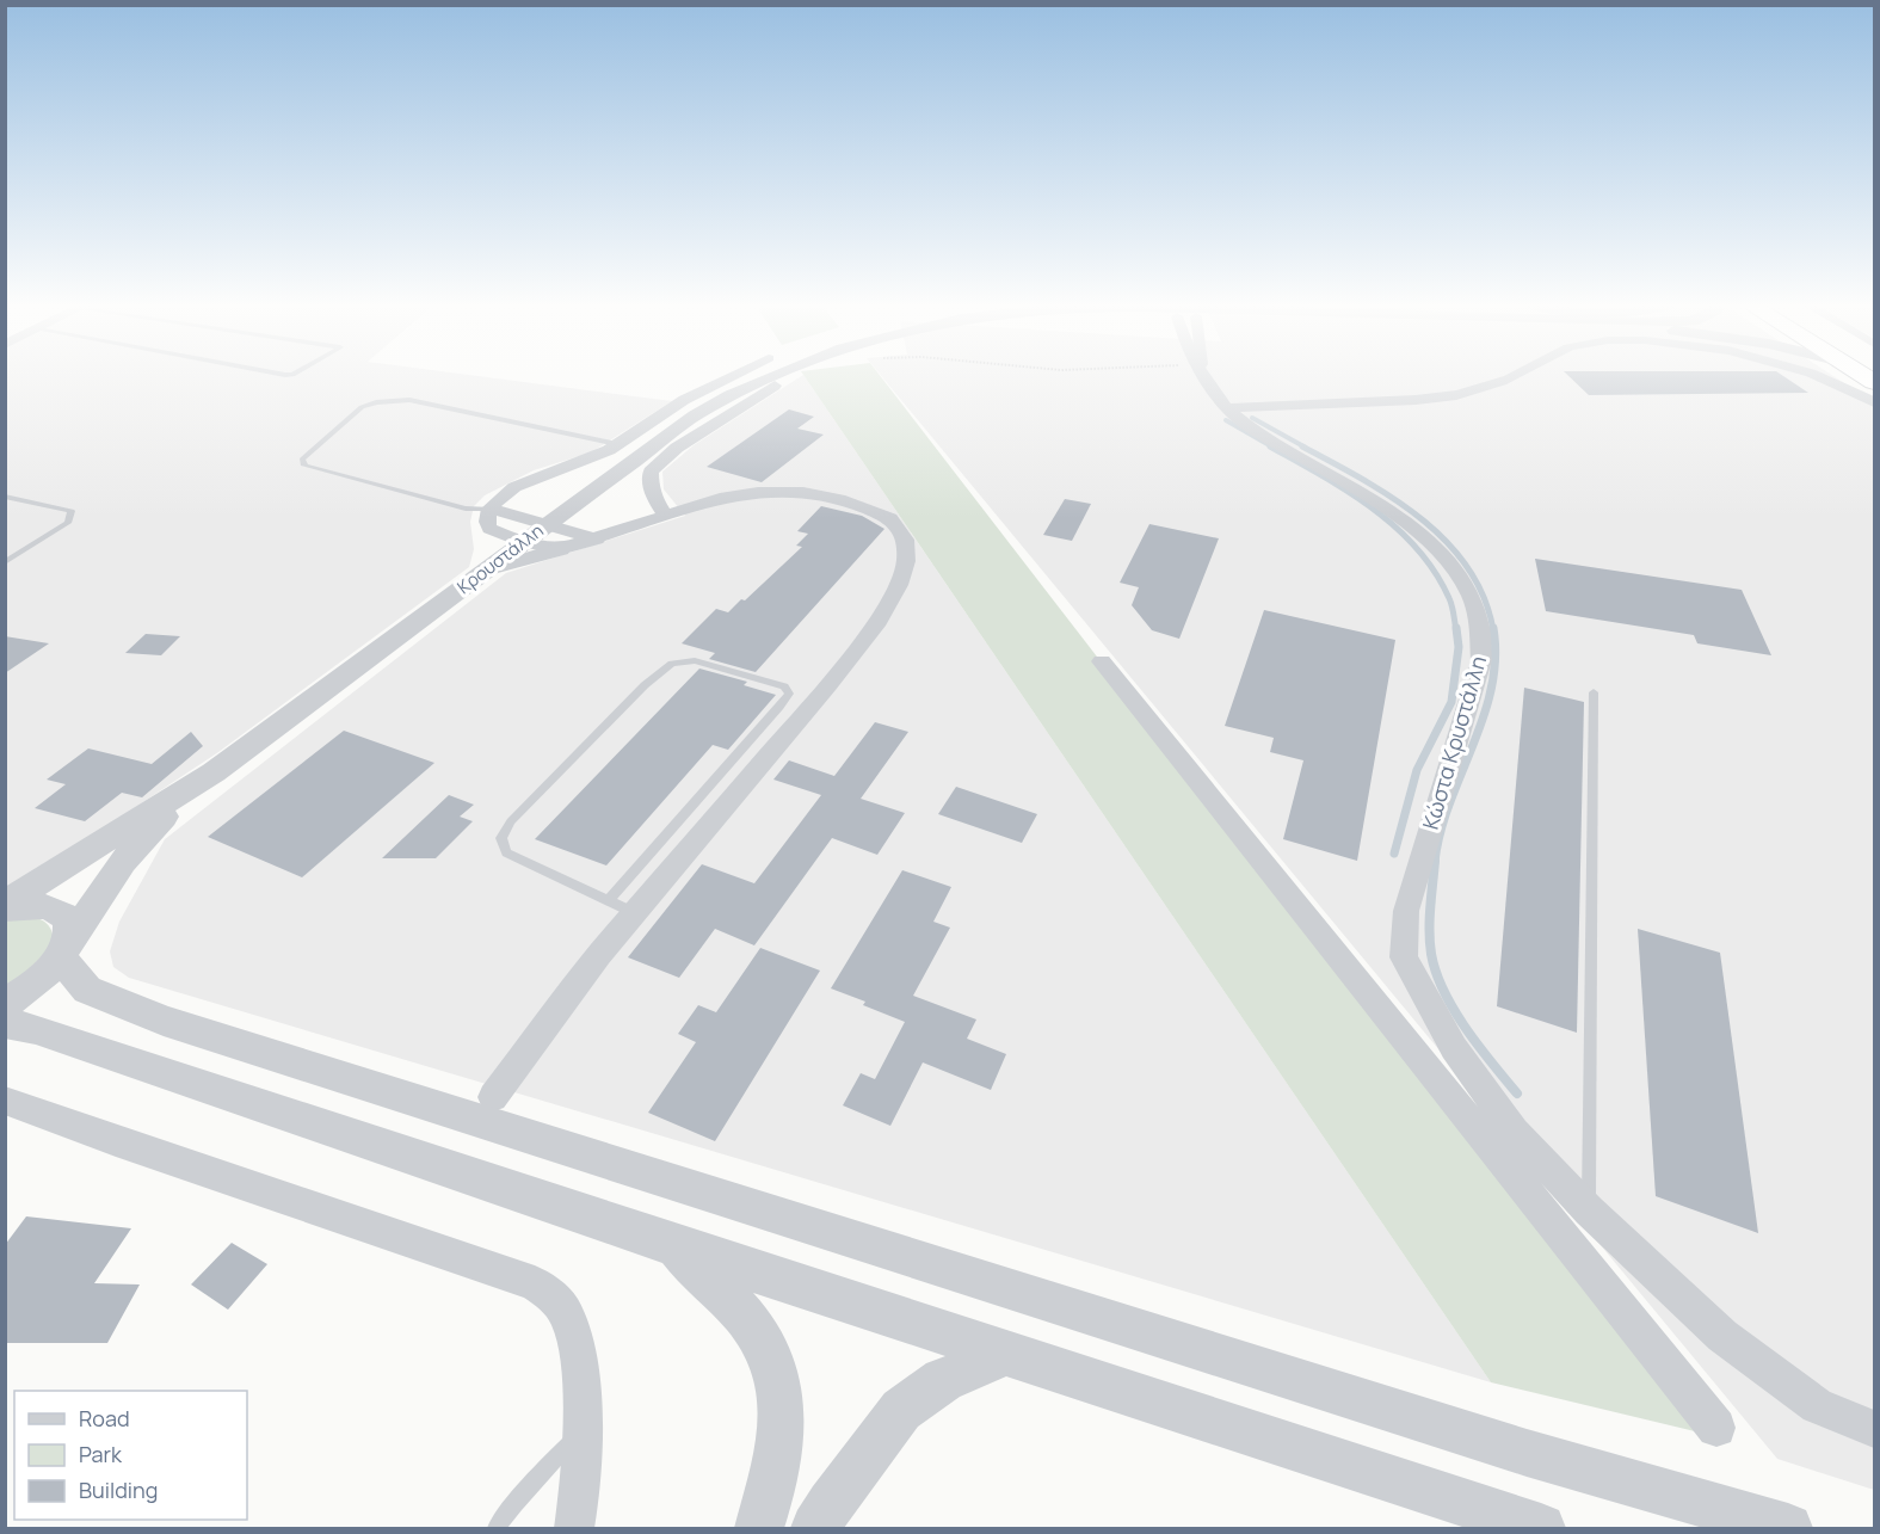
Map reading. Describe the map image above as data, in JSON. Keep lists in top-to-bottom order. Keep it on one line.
{"streets":{"street":["Κρουστάλλη","Κώστα Κρυστάλλη"]},"legend":["Road","Park","Building"]}
